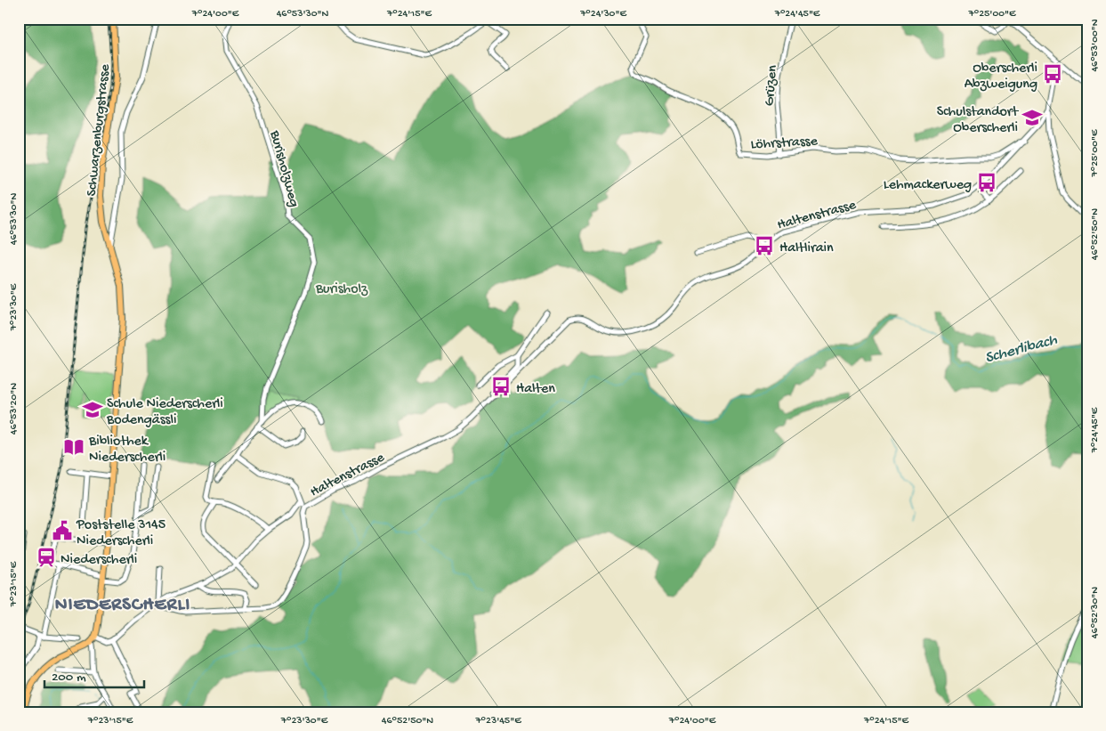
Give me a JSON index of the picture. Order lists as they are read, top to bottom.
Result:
{
  "streets": {
    "main road": ["Schwarzenburgstrasse"],
    "street": [
      "Grüzen",
      "Löhrstrasse",
      "Burisholzweg",
      "Haltenstrasse"
    ]
  },
  "crossings": [
    ["Grüzen", "Löhrstrasse"],
    ["Löhrstrasse", "Haltenstrasse"]
  ],
  "districts": ["NIEDERSCHERLI"],
  "water": ["Scherlibach"],
  "parks": ["Burisholz"],
  "places": {
    "bus stop": [
      "Oberscherli Abzweigung",
      "Lehmackerweg",
      "Haltlirain",
      "Halten"
    ],
    "school or university": ["Schulstandort Oberscherli", "Schule Niederscherli Bodengässli"],
    "library": ["Bibliothek Niederscherli"],
    "public building": ["Poststelle 3145 Niederscherli"],
    "station": ["Niederscherli"]
  },
  "scale_bar": "200 m",
  "coordinates": [
    "7°24'00\"E",
    "46°53'30\"N",
    "7°24'15\"E",
    "7°24'30\"E",
    "7°24'45\"E",
    "7°25'00\"E",
    "46°53'00\"N",
    "46°52'50\"N",
    "7°23'30\"E",
    "46°53'20\"N",
    "7°23'15\"E",
    "46°52'30\"N",
    "7°23'45\"E"
  ]
}
